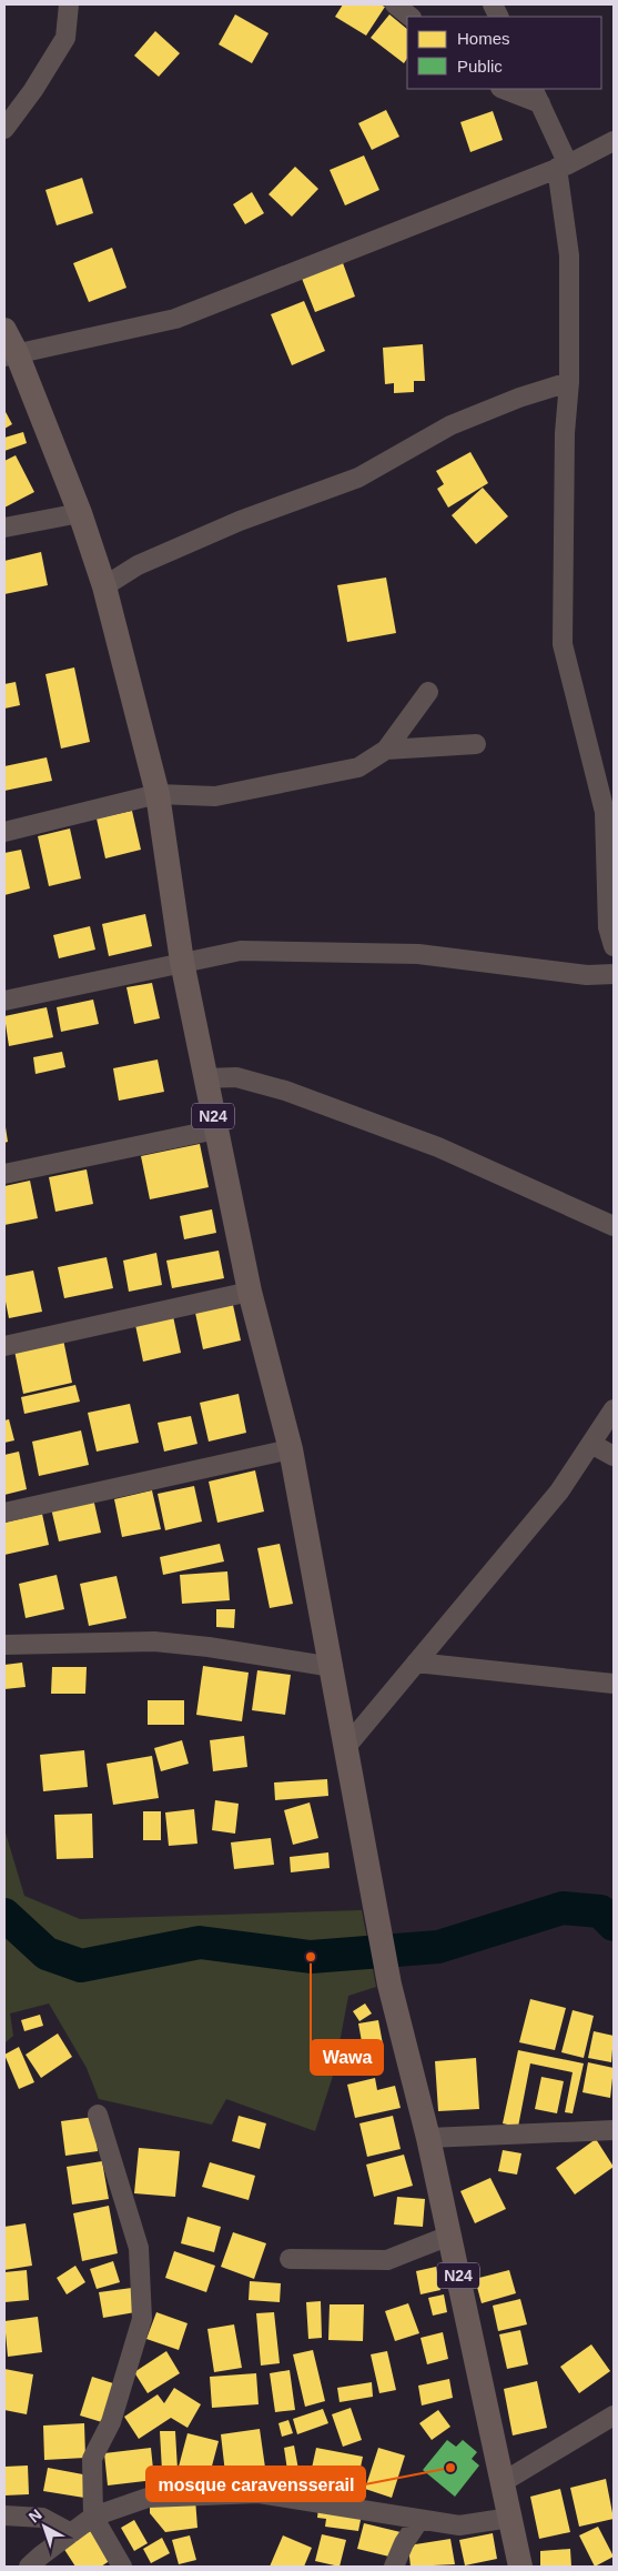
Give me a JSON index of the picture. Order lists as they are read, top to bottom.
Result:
{
  "streets": {
    "main road": ["N24"]
  },
  "places": ["Wawa", "mosque caravensserail"],
  "legend": ["Homes", "Public"],
  "north": "top left"
}
